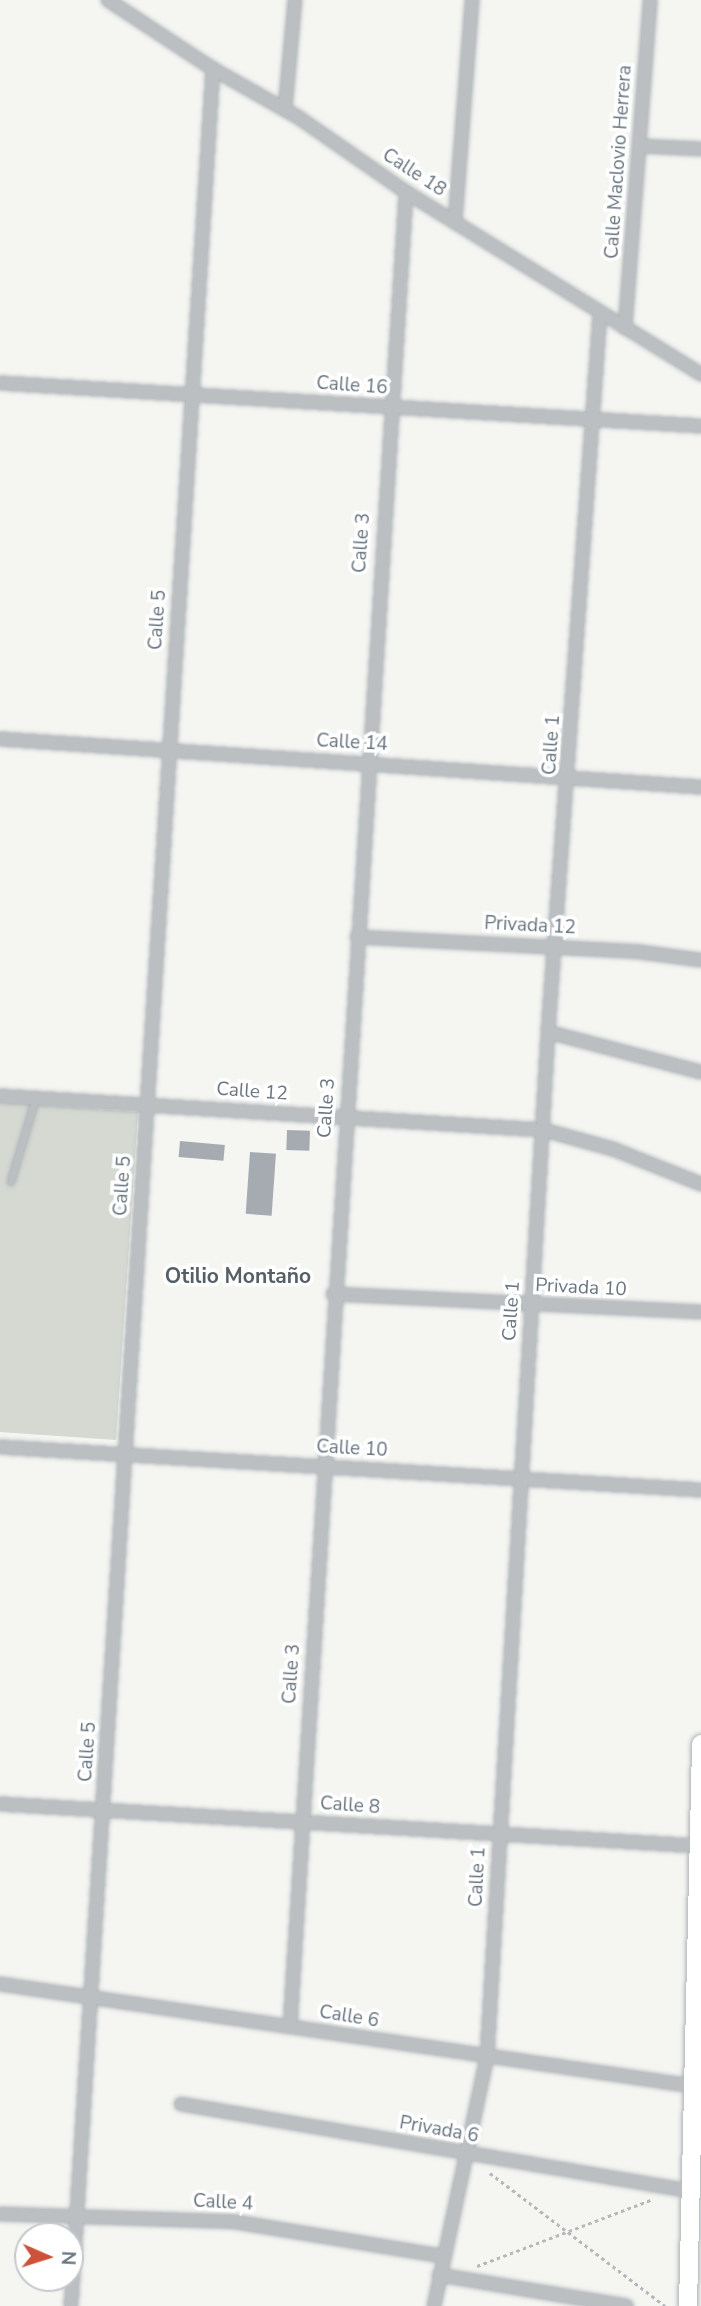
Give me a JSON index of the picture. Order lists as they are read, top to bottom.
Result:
{
  "streets": {
    "street": [
      "Calle Maclovio Herrera",
      "Calle 18",
      "Calle 16",
      "Calle 3",
      "Calle 5",
      "Calle 14",
      "Calle 1",
      "Privada 12",
      "Calle 12",
      "Privada 10",
      "Calle 10",
      "Calle 8",
      "Calle 6",
      "Privada 6",
      "Calle 4"
    ]
  },
  "crossings": [
    ["Calle Maclovio Herrera", "Calle 18"],
    ["Calle 18", "Calle 3"],
    ["Calle 18", "Calle 5"],
    ["Calle 18", "Calle 1"],
    ["Calle 16", "Calle 3"],
    ["Calle 16", "Calle 5"],
    ["Calle 16", "Calle 1"],
    ["Calle 3", "Calle 14"],
    ["Calle 3", "Privada 12"],
    ["Calle 3", "Calle 12"],
    ["Calle 3", "Privada 10"],
    ["Calle 3", "Calle 10"],
    ["Calle 3", "Calle 8"],
    ["Calle 3", "Calle 6"],
    ["Calle 5", "Calle 14"],
    ["Calle 5", "Calle 12"],
    ["Calle 5", "Calle 10"],
    ["Calle 5", "Calle 8"],
    ["Calle 5", "Calle 6"],
    ["Calle 5", "Calle 4"],
    ["Calle 14", "Calle 1"],
    ["Calle 1", "Privada 12"],
    ["Calle 1", "Calle 12"],
    ["Calle 1", "Privada 10"],
    ["Calle 1", "Calle 10"],
    ["Calle 1", "Calle 8"],
    ["Calle 1", "Calle 6"],
    ["Calle 1", "Privada 6"],
    ["Calle 1", "Calle 4"]
  ],
  "districts": ["Otilio Montaño"],
  "north": "right"
}
